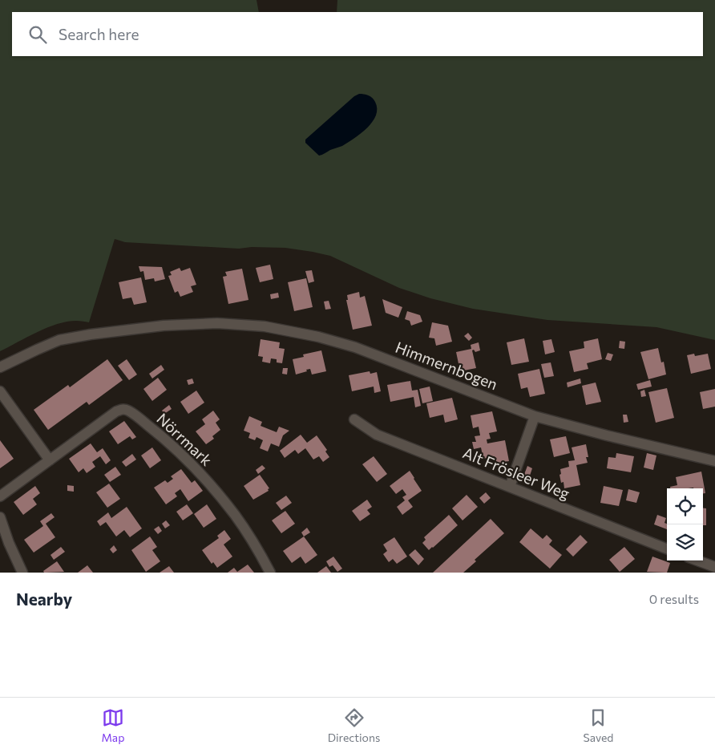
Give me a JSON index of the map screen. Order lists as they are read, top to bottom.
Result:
{
  "streets": {
    "street": ["Himmernbogen", "Nörrmark", "Alt Frösleer Weg"]
  },
  "page": {
    "search": "Search here",
    "heading": ["Nearby", "0 results"],
    "nav": ["Map", "Directions", "Saved"]
  }
}
